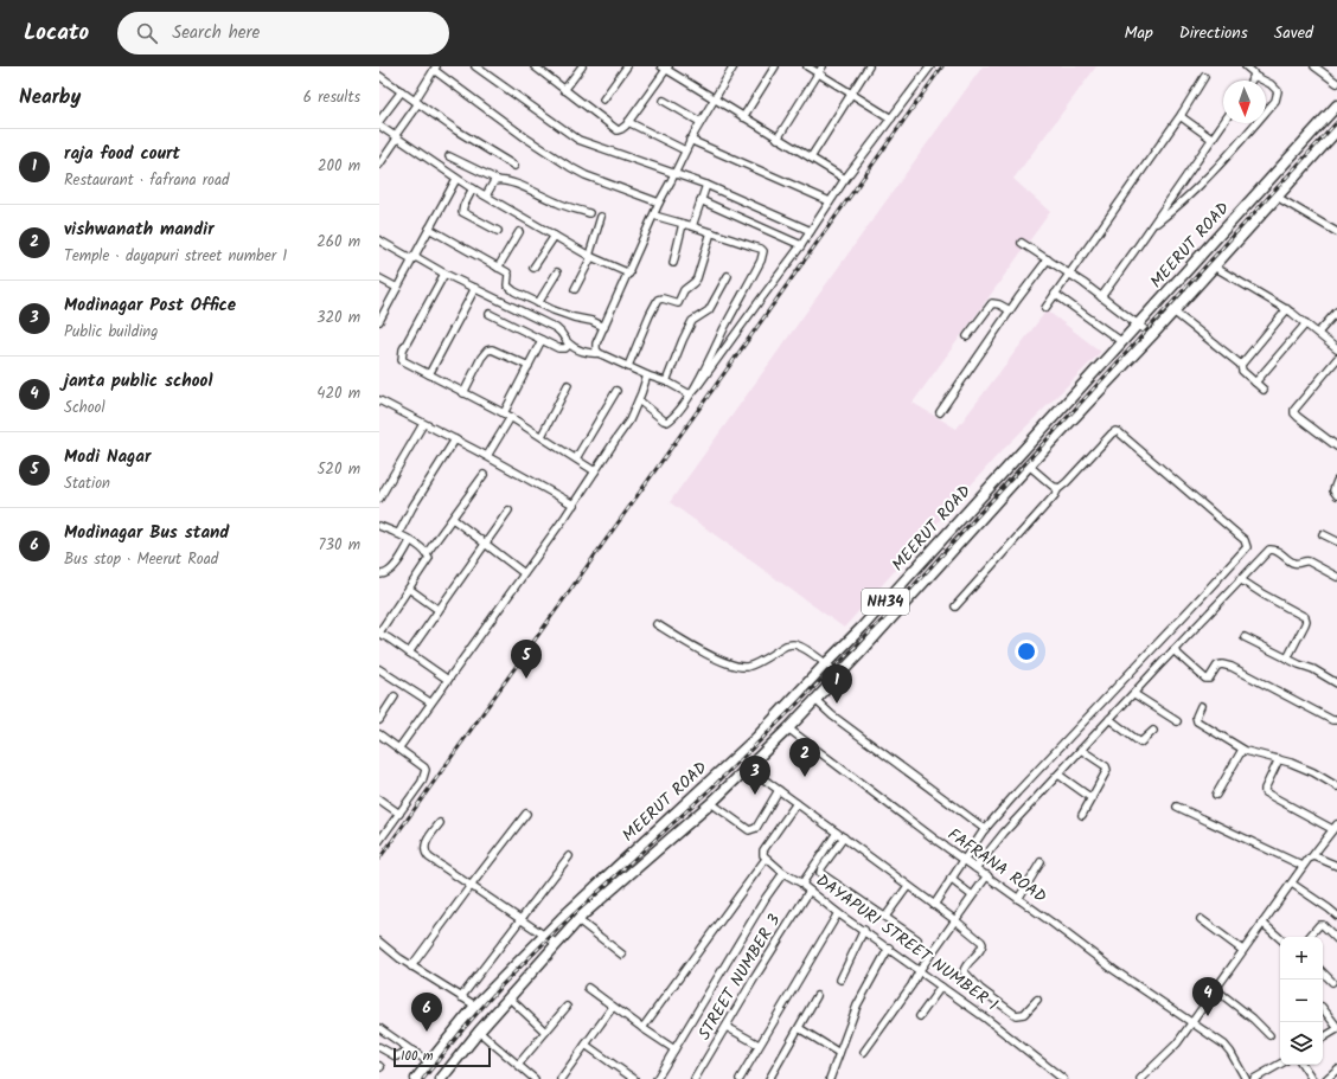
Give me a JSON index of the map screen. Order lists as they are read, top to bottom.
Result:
{
  "streets": {
    "highway": ["MEERUT ROAD", "NH34"],
    "street": ["FAFRANA ROAD", "DAYAPURI STREET NUMBER 1", "STREET NUMBER 3"]
  },
  "crossings": [
    ["MEERUT ROAD", "FAFRANA ROAD"],
    ["DAYAPURI STREET NUMBER 1", "STREET NUMBER 3"]
  ],
  "scale_bar": "100 m",
  "north": "bottom",
  "page": {
    "header": "Locato",
    "search": "Search here",
    "nav": ["Map", "Directions", "Saved"],
    "heading": ["Nearby", "6 results"],
    "list": [
      {
        "mark": "1",
        "name": "raja food court",
        "note": "Restaurant · fafrana road",
        "value": "200 m"
      },
      {
        "mark": "2",
        "name": "vishwanath mandir",
        "note": "Temple · dayapuri street number 1",
        "value": "260 m"
      },
      {
        "mark": "3",
        "name": "Modinagar Post Office",
        "note": "Public building",
        "value": "320 m"
      },
      {
        "mark": "4",
        "name": "janta public school",
        "note": "School",
        "value": "420 m"
      },
      {
        "mark": "5",
        "name": "Modi Nagar",
        "note": "Station",
        "value": "520 m"
      },
      {
        "mark": "6",
        "name": "Modinagar Bus stand",
        "note": "Bus stop · Meerut Road",
        "value": "730 m"
      }
    ],
    "pins": [
      "5",
      "1",
      "2",
      "3",
      "4",
      "6"
    ],
    "map_buttons": ["+", "−"],
    "scale": "100 m"
  }
}
